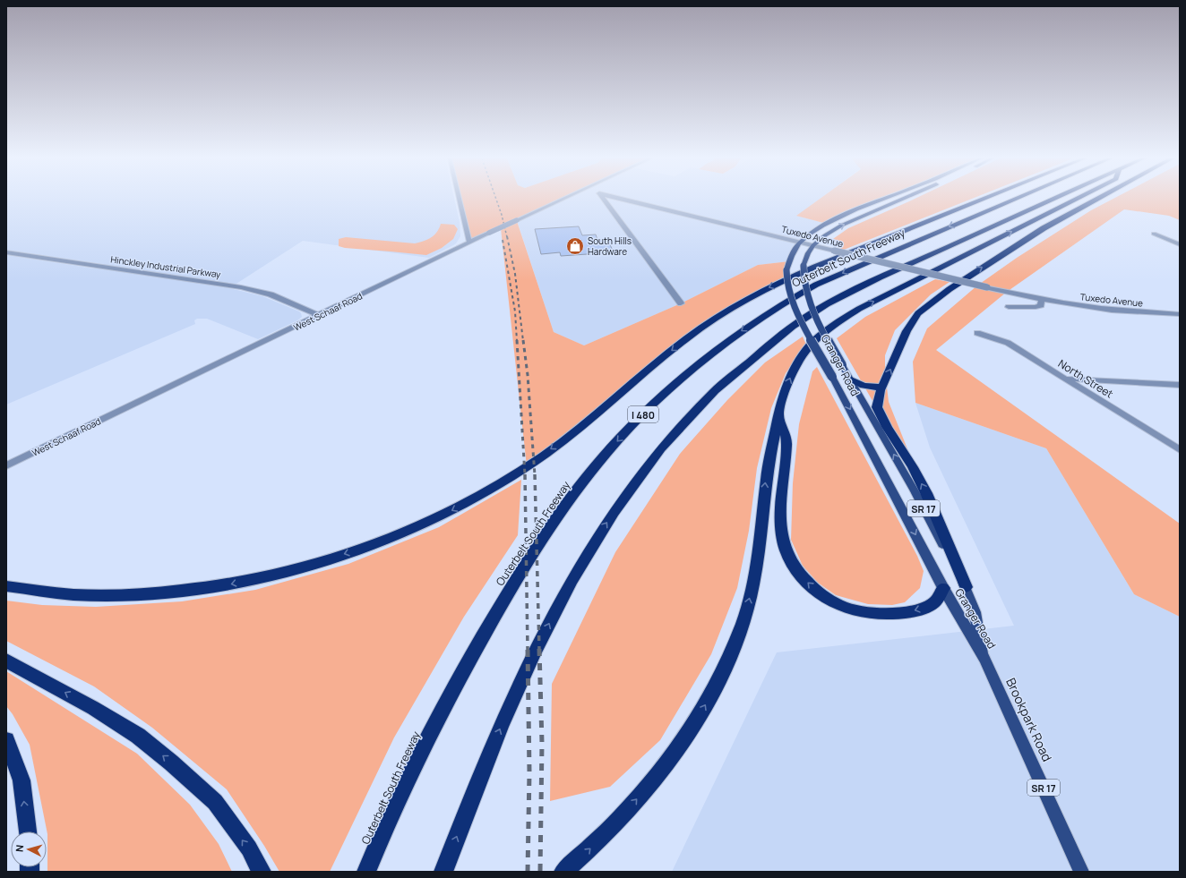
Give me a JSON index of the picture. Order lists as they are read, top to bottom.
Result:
{
  "streets": {
    "highway": ["Outerbelt South Freeway", "I 480"],
    "main road": ["Granger Road", "SR 17", "Brookpark Road"],
    "street": [
      "Tuxedo Avenue",
      "Hinckley Industrial Parkway",
      "West Schaaf Road",
      "North Street"
    ]
  },
  "crossings": [
    ["Tuxedo Avenue", "Granger Road"],
    ["Hinckley Industrial Parkway", "West Schaaf Road"],
    ["Granger Road", "Brookpark Road"]
  ],
  "places": {
    "shop": ["South Hills Hardware"]
  },
  "north": "left"
}
